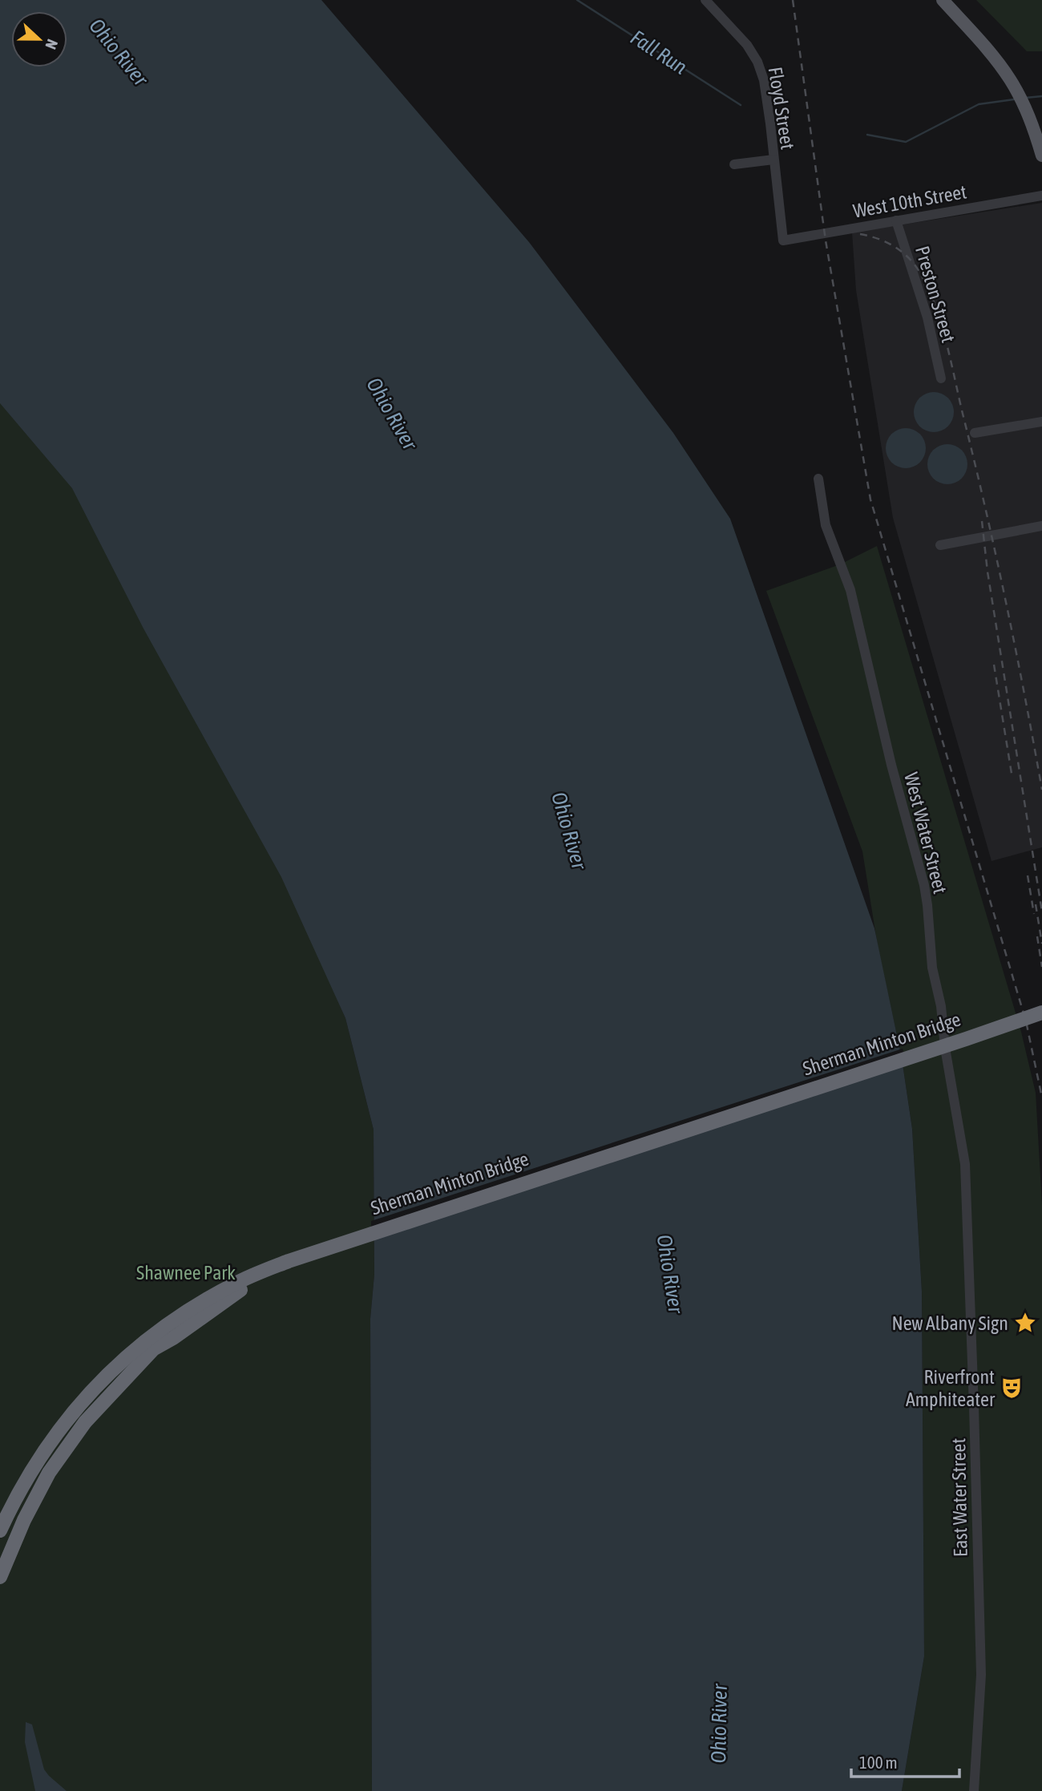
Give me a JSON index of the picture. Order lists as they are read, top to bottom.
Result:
{
  "streets": {
    "highway": ["Sherman Minton Bridge"],
    "street": [
      "Floyd Street",
      "West 10th Street",
      "Preston Street",
      "West Water Street",
      "East Water Street"
    ]
  },
  "crossings": [
    ["Floyd Street", "West 10th Street"],
    ["West 10th Street", "Preston Street"],
    ["West Water Street", "East Water Street"]
  ],
  "water": ["Ohio River", "Fall Run"],
  "parks": ["Shawnee Park"],
  "places": {
    "place": ["New Albany Sign"],
    "theatre": ["Riverfront Amphiteater"]
  },
  "scale_bar": "100 m",
  "north": "right"
}
